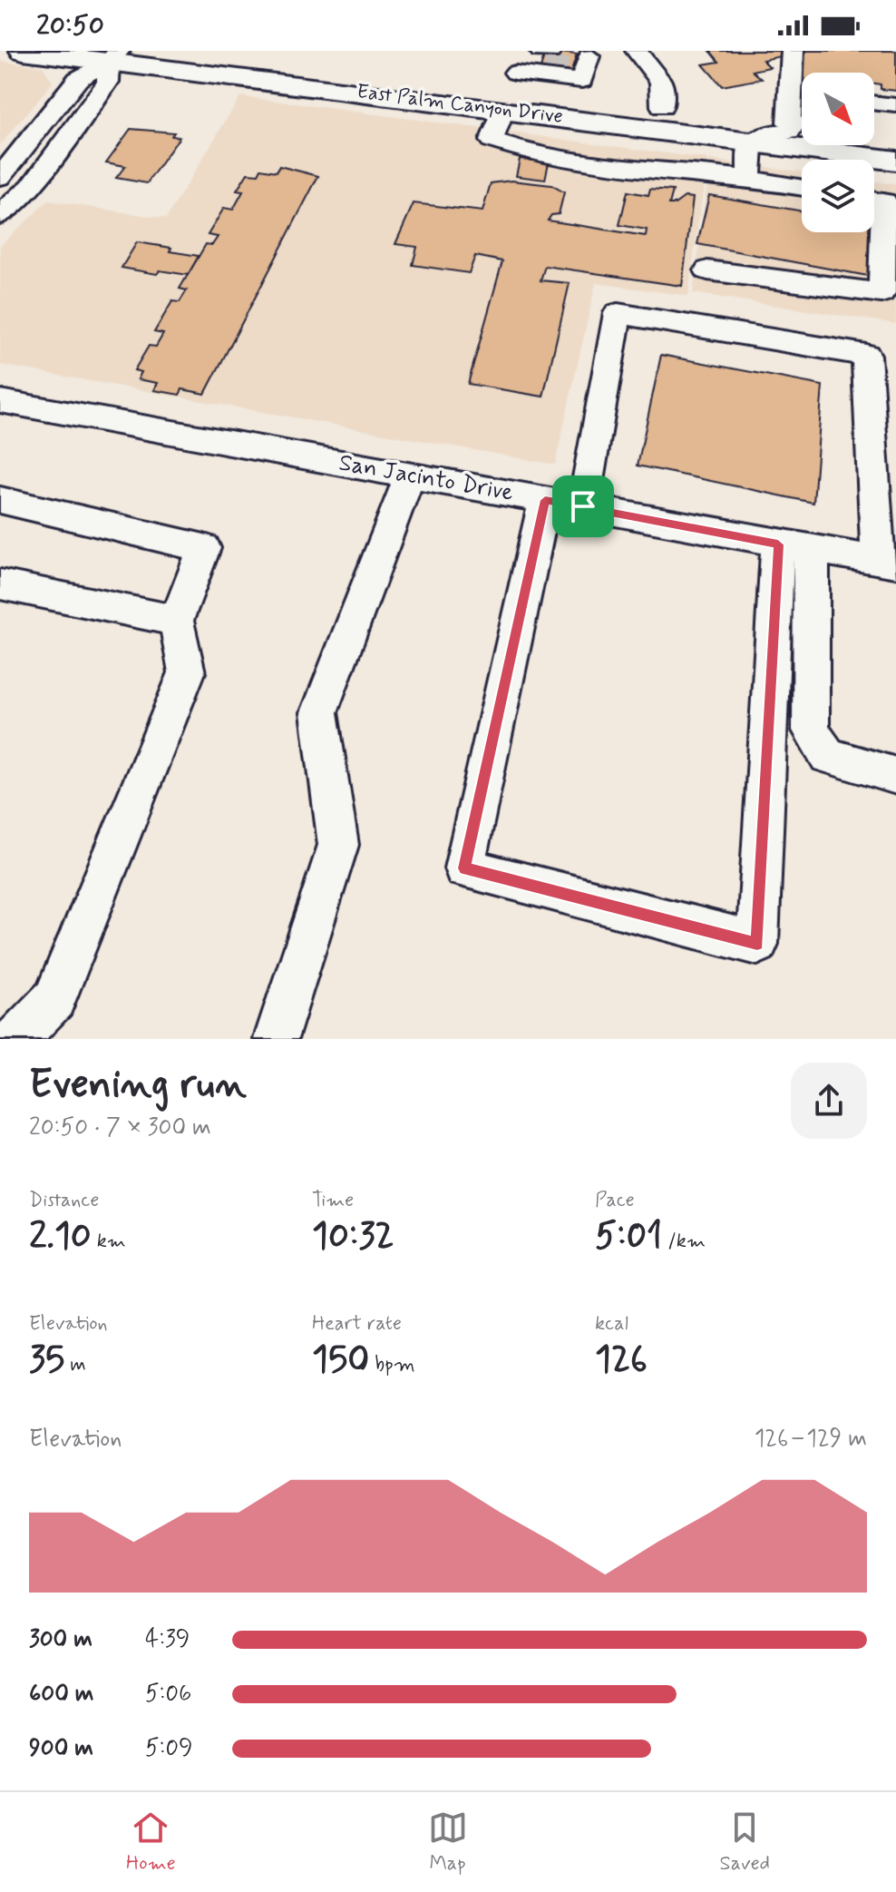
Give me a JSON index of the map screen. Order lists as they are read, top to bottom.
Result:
{
  "streets": {
    "main road": ["East Palm Canyon Drive"],
    "street": ["San Jacinto Drive"]
  },
  "north": "bottom right",
  "page": {
    "status": "20:50",
    "heading": ["Evening run", "20:50 · 7 × 300 m"],
    "stats": [
      ["Distance", "2.10 km"],
      ["Time", "10:32"],
      ["Pace", "5:01 /km"],
      ["Elevation", "35 m"],
      ["Heart rate", "150 bpm"],
      ["kcal", "126"]
    ],
    "chart": ["Elevation", "126–129 m"],
    "list": [
      {
        "name": "300 m",
        "note": "4:39"
      },
      {
        "name": "600 m",
        "note": "5:06"
      },
      {
        "name": "900 m",
        "note": "5:09"
      }
    ],
    "tabs": ["Home", "Map", "Saved"]
  }
}
